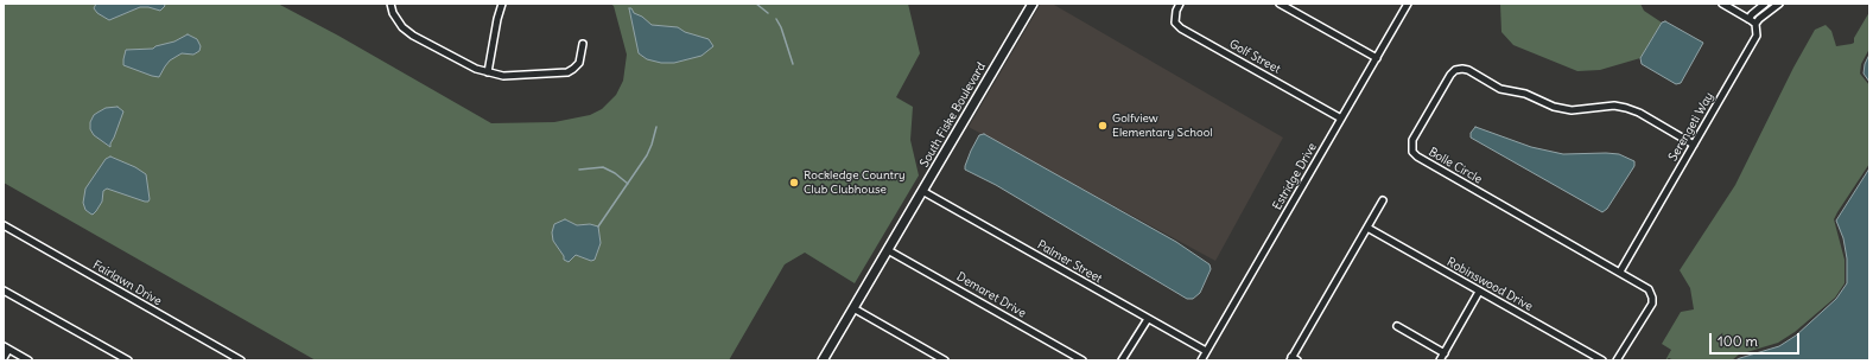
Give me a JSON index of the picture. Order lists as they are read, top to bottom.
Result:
{
  "streets": {
    "main road": ["South Fiske Boulevard"],
    "street": [
      "Golf Street",
      "Serengeti Way",
      "Bolle Circle",
      "Estridge Drive",
      "Palmer Street",
      "Fairlawn Drive",
      "Robinswood Drive",
      "Demaret Drive"
    ]
  },
  "crossings": [
    ["Golf Street", "Estridge Drive"],
    ["South Fiske Boulevard", "Palmer Street"],
    ["South Fiske Boulevard", "Demaret Drive"],
    ["Serengeti Way", "Bolle Circle"],
    ["Estridge Drive", "Palmer Street"]
  ],
  "places": ["Golfview Elementary School", "Rockledge Country Club Clubhouse"],
  "scale_bar": "100 m"
}
